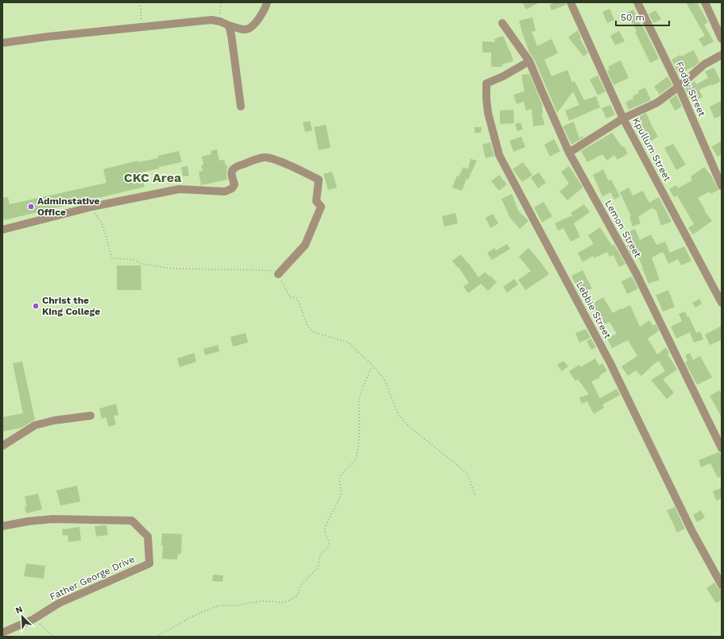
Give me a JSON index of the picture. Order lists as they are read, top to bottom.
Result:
{
  "streets": {
    "street": [
      "Foday Street",
      "Kpullum Street",
      "Lemon Street",
      "Lebbie Street",
      "Father George Drive"
    ]
  },
  "crossings": [
    ["Lemon Street", "Lebbie Street"]
  ],
  "districts": ["CKC Area"],
  "places": ["Adminstative Office", "Christ the King College"],
  "scale_bar": "50 m",
  "north": "top left"
}
